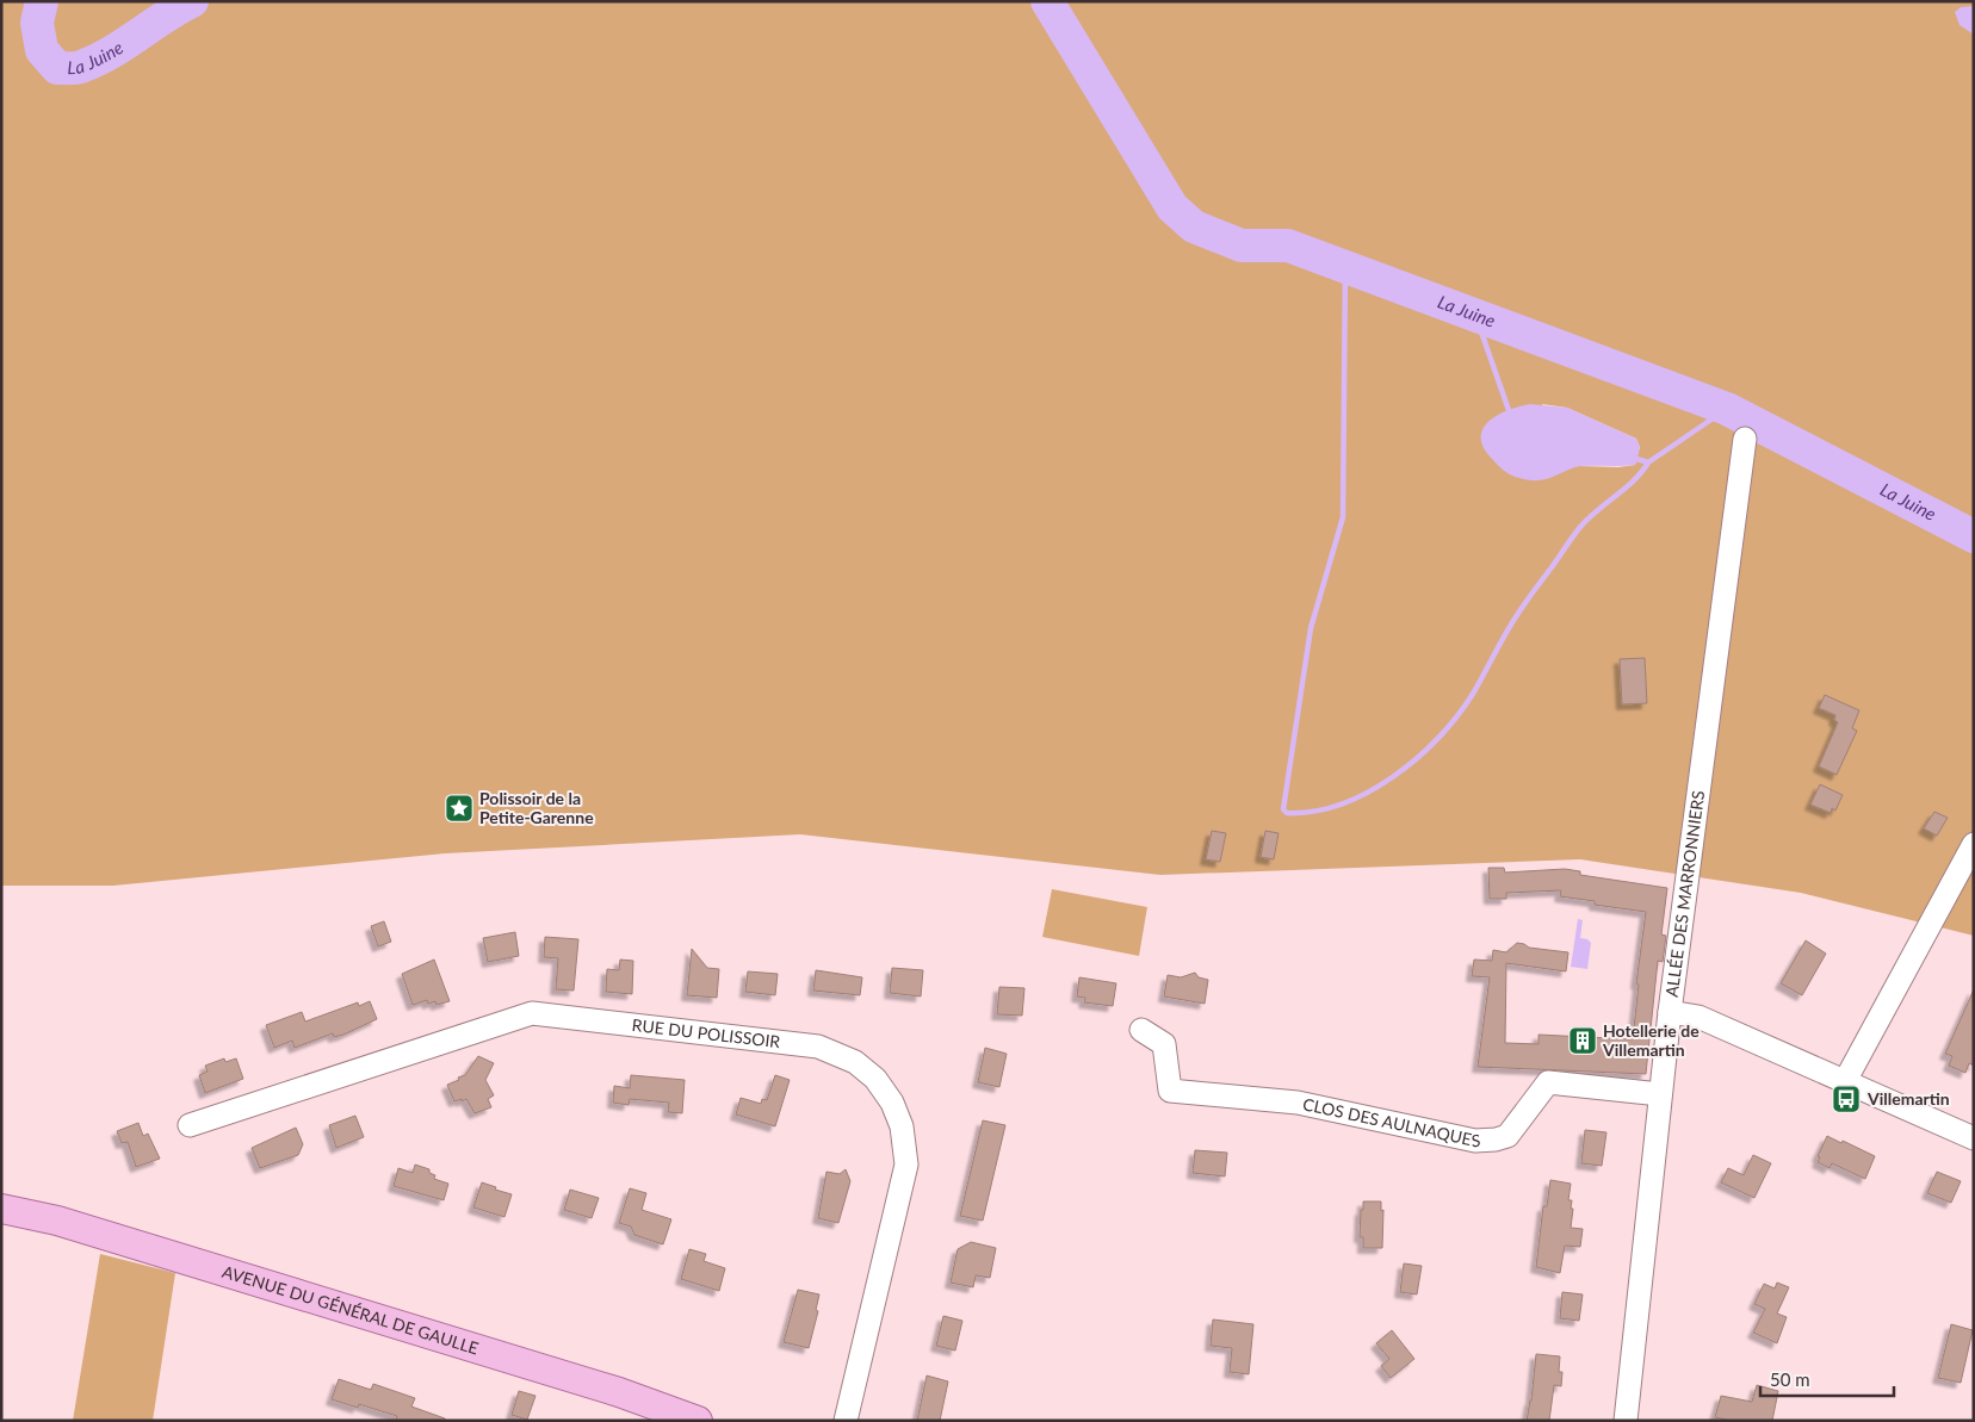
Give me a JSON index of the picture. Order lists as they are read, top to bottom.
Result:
{
  "streets": {
    "main road": ["AVENUE DU GÉNÉRAL DE GAULLE"],
    "street": ["ALLÉE DES MARRONNIERS", "RUE DU POLISSOIR", "CLOS DES AULNAQUES"]
  },
  "crossings": [
    ["ALLÉE DES MARRONNIERS", "CLOS DES AULNAQUES"]
  ],
  "water": ["La Juine"],
  "places": {
    "place": ["Polissoir de la Petite-Garenne"],
    "building": ["Hotellerie de Villemartin"],
    "bus stop": ["Villemartin"]
  },
  "scale_bar": "50 m"
}
